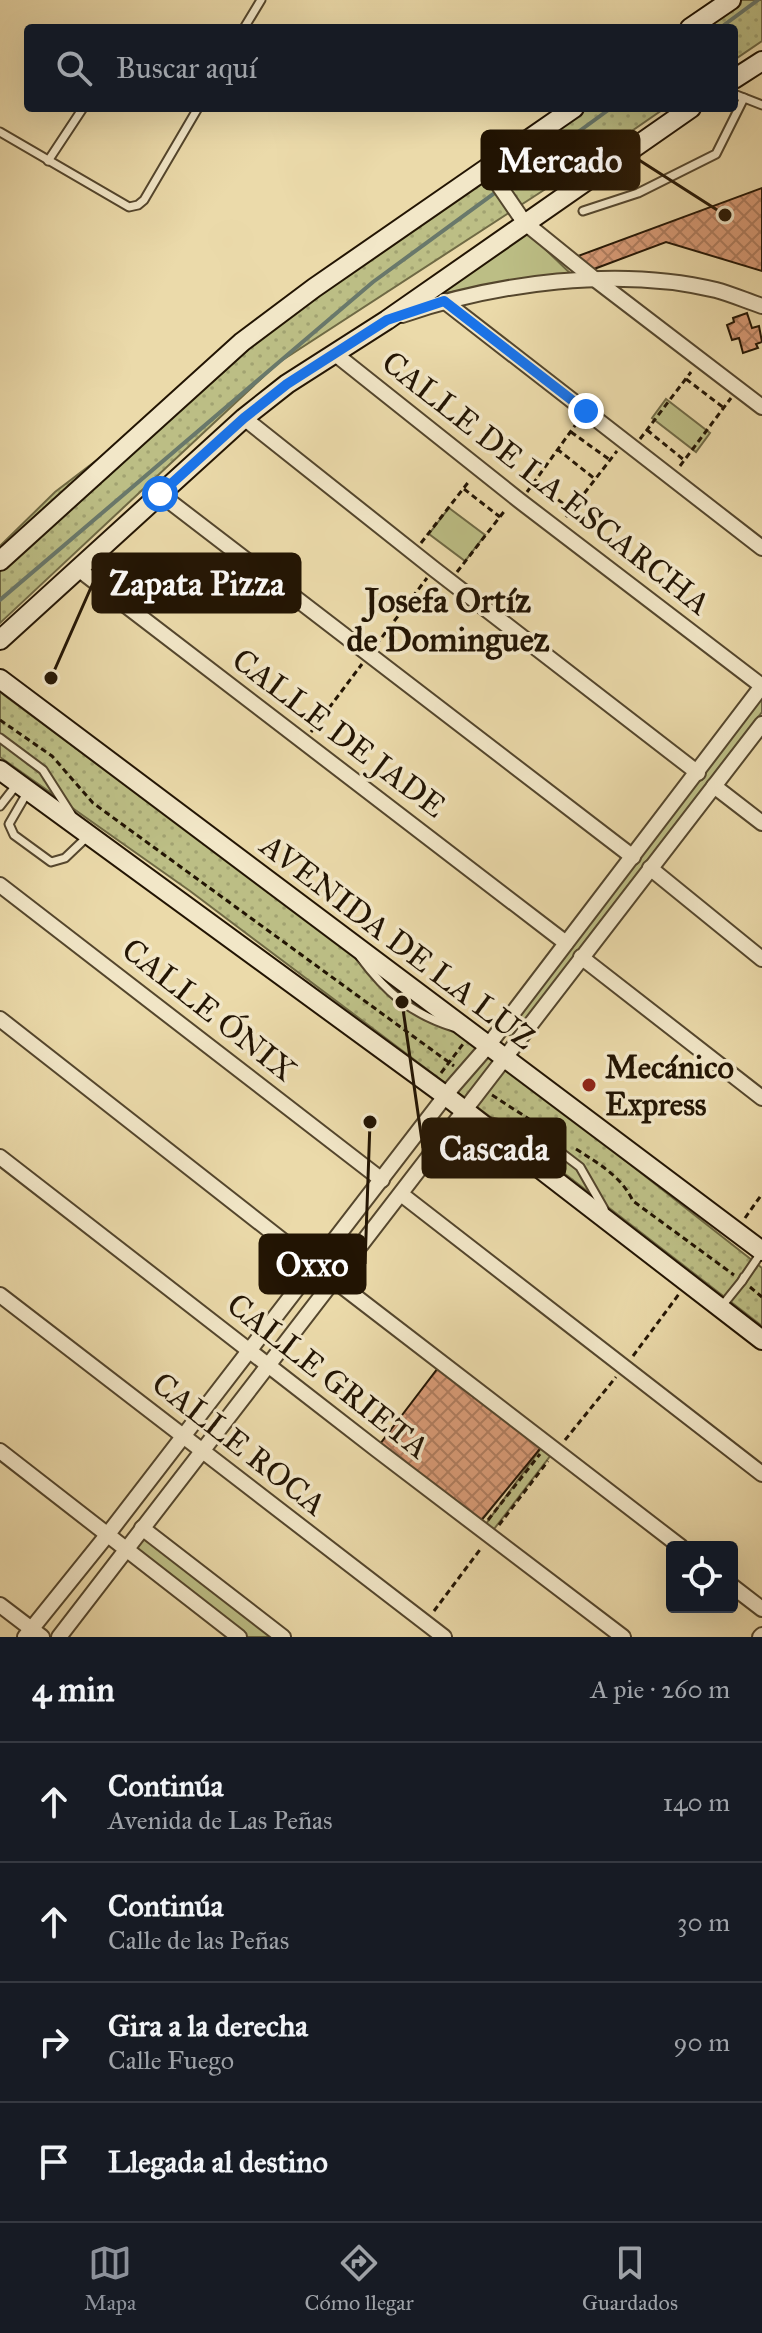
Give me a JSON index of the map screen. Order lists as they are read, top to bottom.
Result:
{
  "streets": {
    "main road": ["AVENIDA DE LA LUZ"],
    "street": [
      "CALLE DE LA ESCARCHA",
      "CALLE DE JADE",
      "CALLE ÓNIX",
      "CALLE GRIETA",
      "CALLE ROCA"
    ]
  },
  "districts": ["Josefa Ortíz de Dominguez"],
  "places": [
    "Mercado",
    "Zapata Pizza",
    "Cascada",
    "Mecánico Express",
    "Oxxo"
  ],
  "page": {
    "search": "Buscar aquí",
    "heading": ["4 min", "A pie · 260 m"],
    "list": [
      ["Continúa", "Avenida de Las Peñas", "140 m"],
      ["Continúa", "Calle de las Peñas", "30 m"],
      ["Gira a la derecha", "Calle Fuego", "90 m"],
      "Llegada al destino"
    ],
    "nav": ["Mapa", "Cómo llegar", "Guardados"]
  }
}
